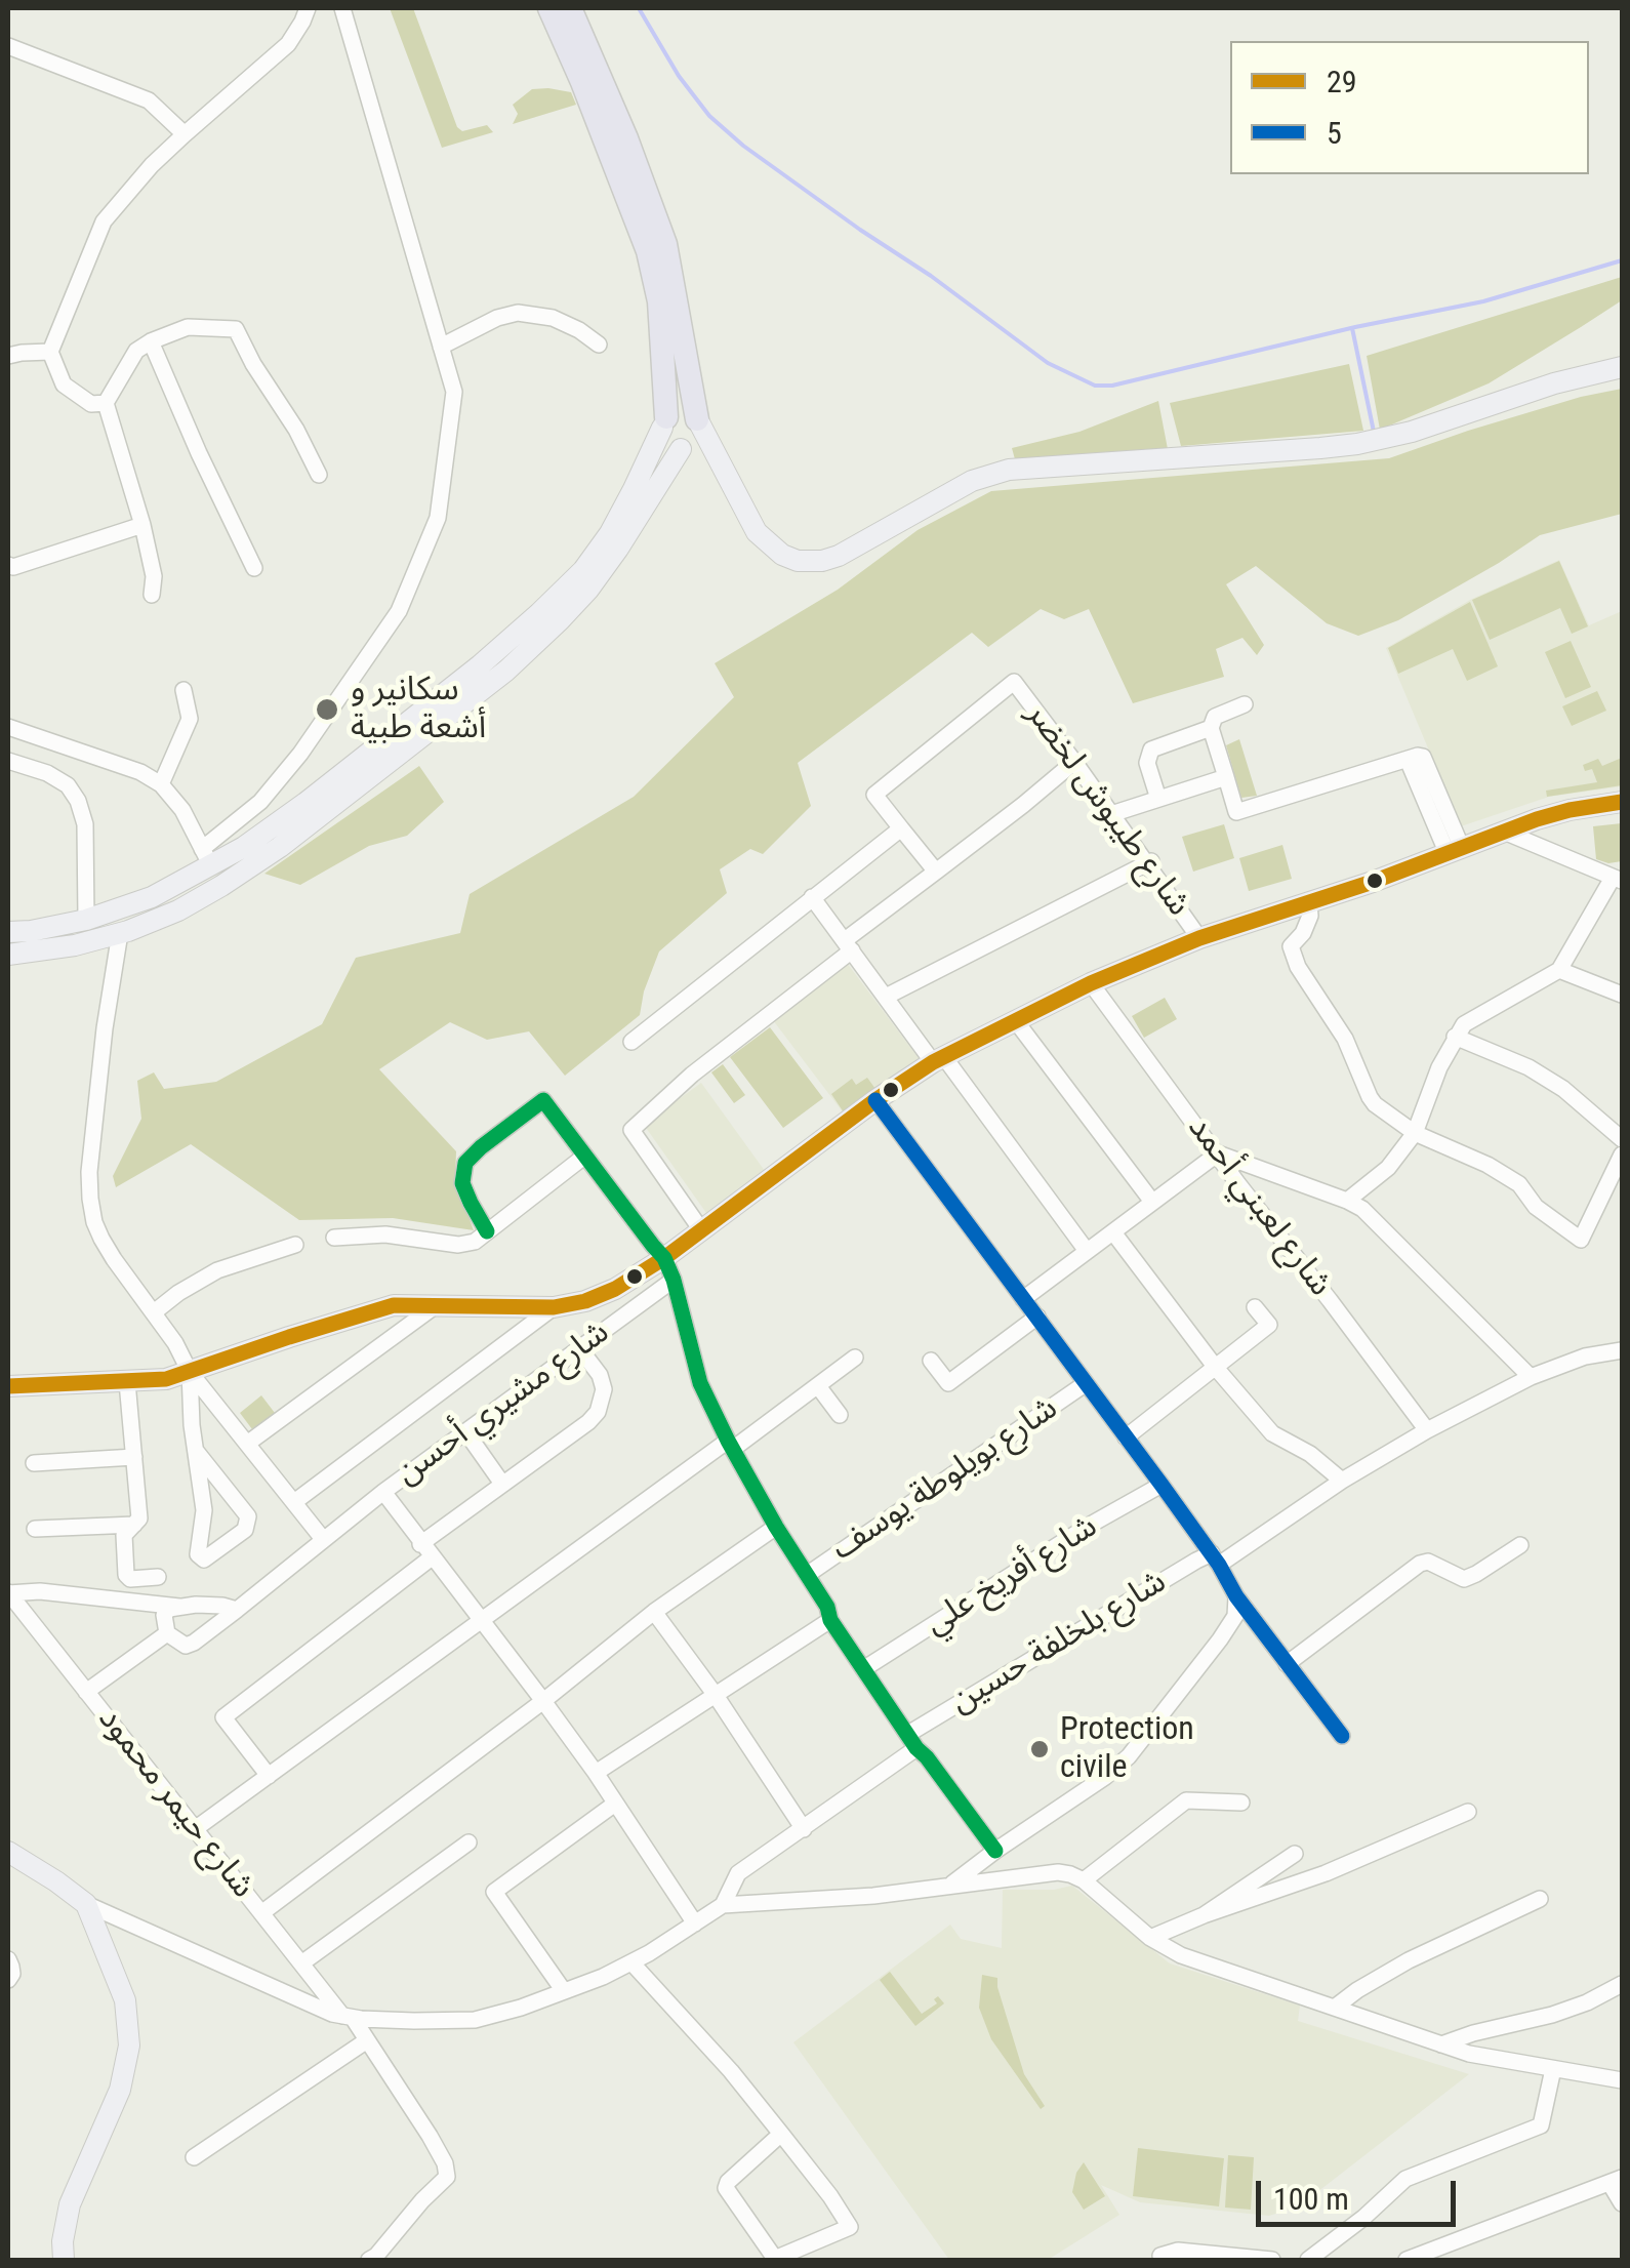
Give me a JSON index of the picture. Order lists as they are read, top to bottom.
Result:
{
  "streets": {
    "street": [
      "شارع طيبوش لخضر",
      "شارع لعبني أحمد",
      "شارع مشيري أحسن",
      "شارع بويلوطة يوسف",
      "شارع أفريخ علي",
      "شارع بلخلفة حسين",
      "شارع حيمر محمود"
    ]
  },
  "crossings": [
    ["شارع لعبني أحمد", "شارع بلخلفة حسين"]
  ],
  "places": ["سكانير و أشعة طبية", "Protection civile"],
  "lines": ["transit line 29", "transit line 5"],
  "legend": ["29", "5"],
  "scale_bar": "100 m"
}
